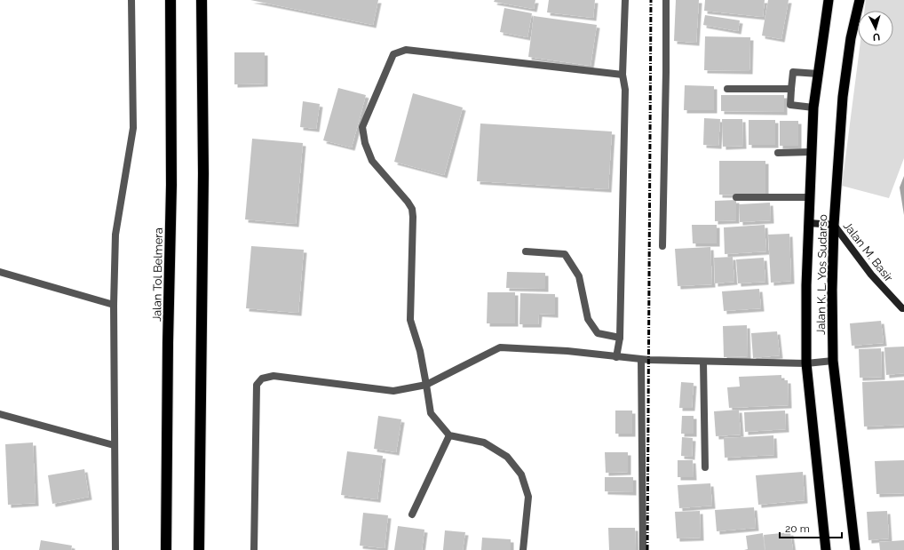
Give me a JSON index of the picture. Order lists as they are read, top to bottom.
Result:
{
  "streets": {
    "highway": ["Jalan Tol Belmera", "Jalan K. L. Yos Sudarso"],
    "main road": ["Jalan M. Basir"]
  },
  "crossings": [
    ["Jalan M. Basir", "Jalan K. L. Yos Sudarso"]
  ],
  "scale_bar": "20 m",
  "north": "bottom"
}
